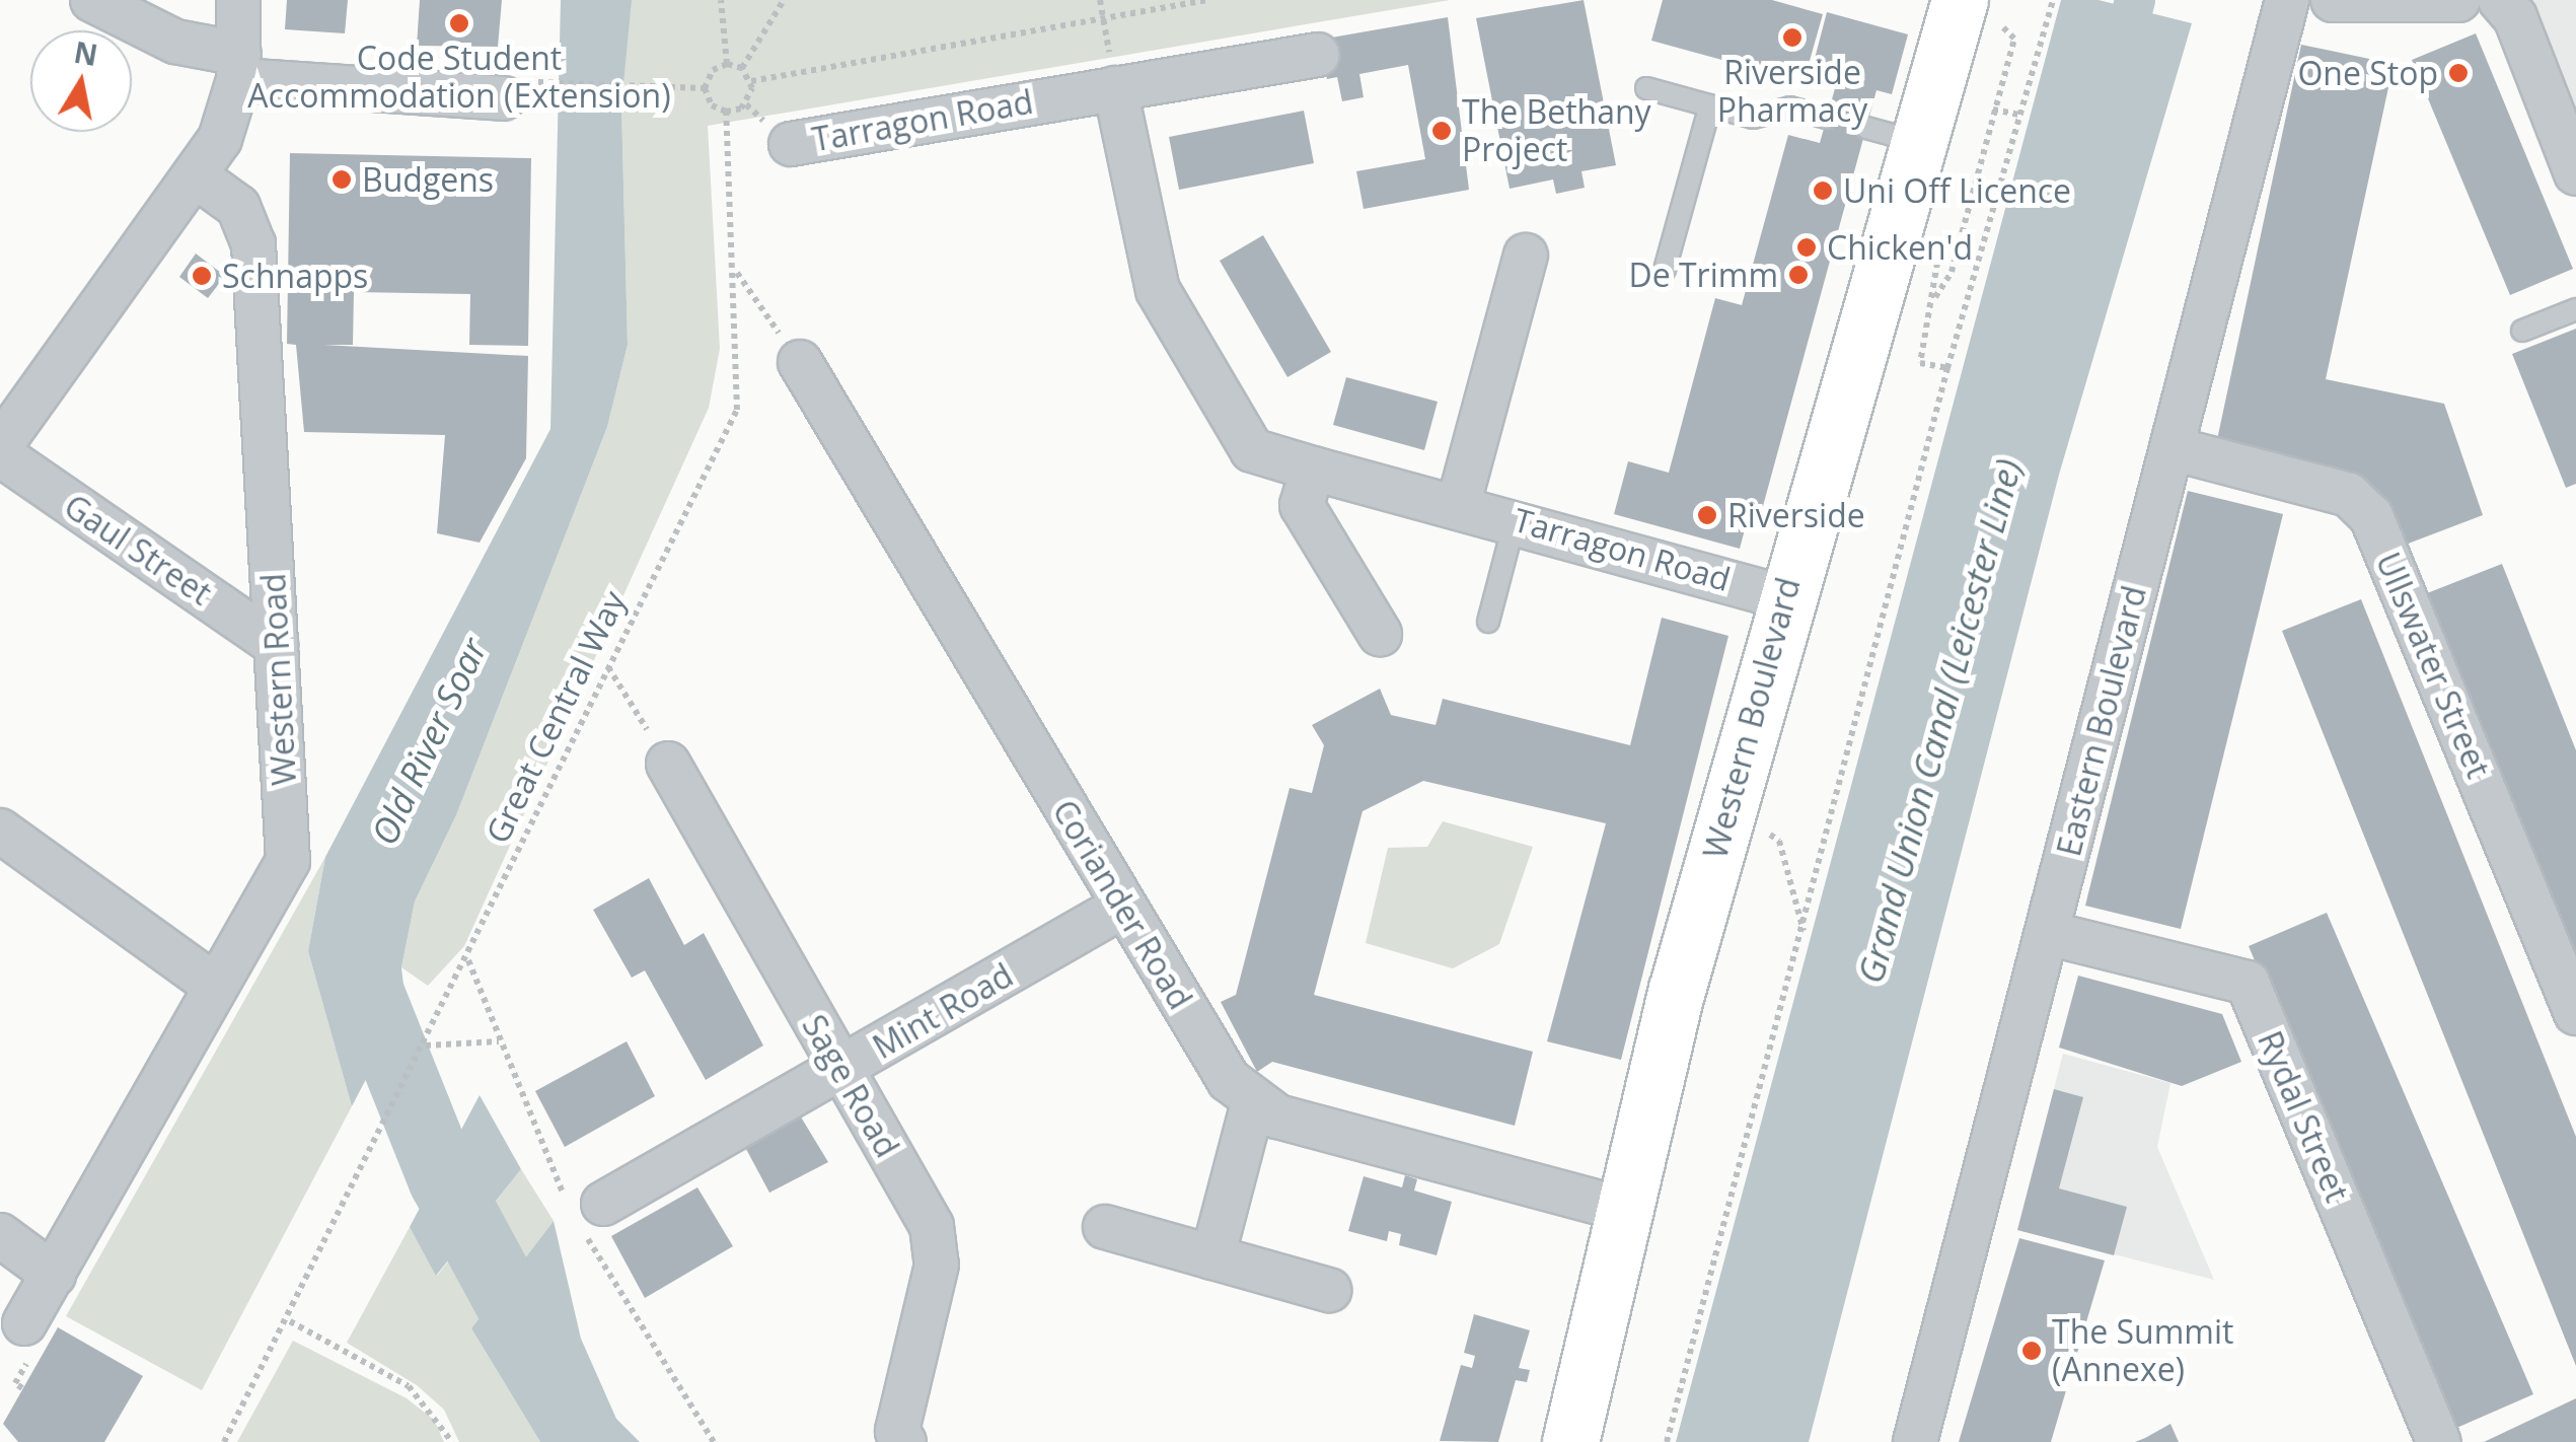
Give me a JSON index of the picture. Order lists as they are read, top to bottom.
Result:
{
  "streets": {
    "street": [
      "Tarragon Road",
      "Gaul Street",
      "Ullswater Street",
      "Western Road",
      "Western Boulevard",
      "Eastern Boulevard",
      "Coriander Road",
      "Mint Road",
      "Sage Road",
      "Rydal Street"
    ],
    "path": ["Great Central Way"]
  },
  "crossings": [
    ["Tarragon Road", "Western Boulevard"],
    ["Gaul Street", "Western Road"],
    ["Ullswater Street", "Eastern Boulevard"],
    ["Eastern Boulevard", "Rydal Street"],
    ["Coriander Road", "Mint Road"],
    ["Mint Road", "Sage Road"]
  ],
  "water": ["Grand Union Canal (Leicester Line)", "Old River Soar"],
  "places": [
    "Code Student Accommodation (Extension)",
    "Riverside Pharmacy",
    "One Stop",
    "The Bethany Project",
    "Budgens",
    "Uni Off Licence",
    "Chicken'd",
    "De Trimm",
    "Schnapps",
    "Riverside",
    "The Summit (Annexe)"
  ],
  "north": "top"
}
